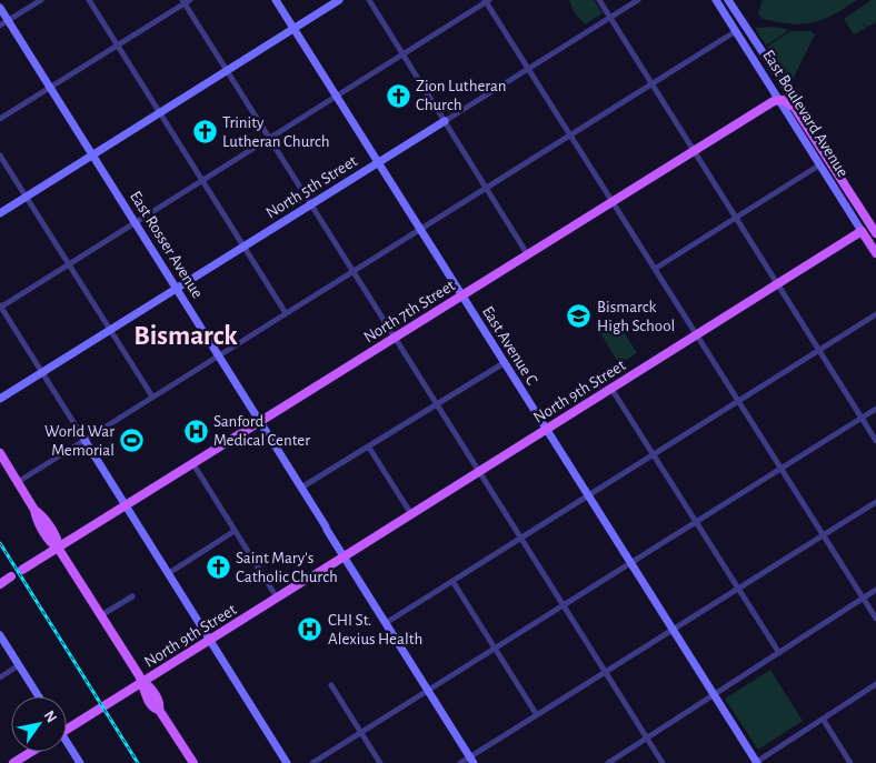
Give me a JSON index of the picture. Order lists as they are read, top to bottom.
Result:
{
  "streets": {
    "main road": ["East Boulevard Avenue", "North 7th Street", "North 9th Street"],
    "street": ["North 5th Street", "East Rosser Avenue", "East Avenue C"]
  },
  "crossings": [
    ["East Boulevard Avenue", "North 7th Street"],
    ["East Boulevard Avenue", "North 9th Street"],
    ["North 5th Street", "East Rosser Avenue"],
    ["North 5th Street", "East Avenue C"],
    ["East Rosser Avenue", "North 7th Street"],
    ["East Rosser Avenue", "North 9th Street"],
    ["North 7th Street", "East Avenue C"],
    ["East Avenue C", "North 9th Street"]
  ],
  "districts": ["Bismarck"],
  "places": {
    "church": ["Zion Lutheran Church", "Trinity Lutheran Church", "Saint Mary's Catholic Church"],
    "school or university": ["Bismarck High School"],
    "hospital": ["Sanford Medical Center", "CHI St. Alexius Health"],
    "sports": ["World War Memorial"]
  },
  "north": "top right"
}
